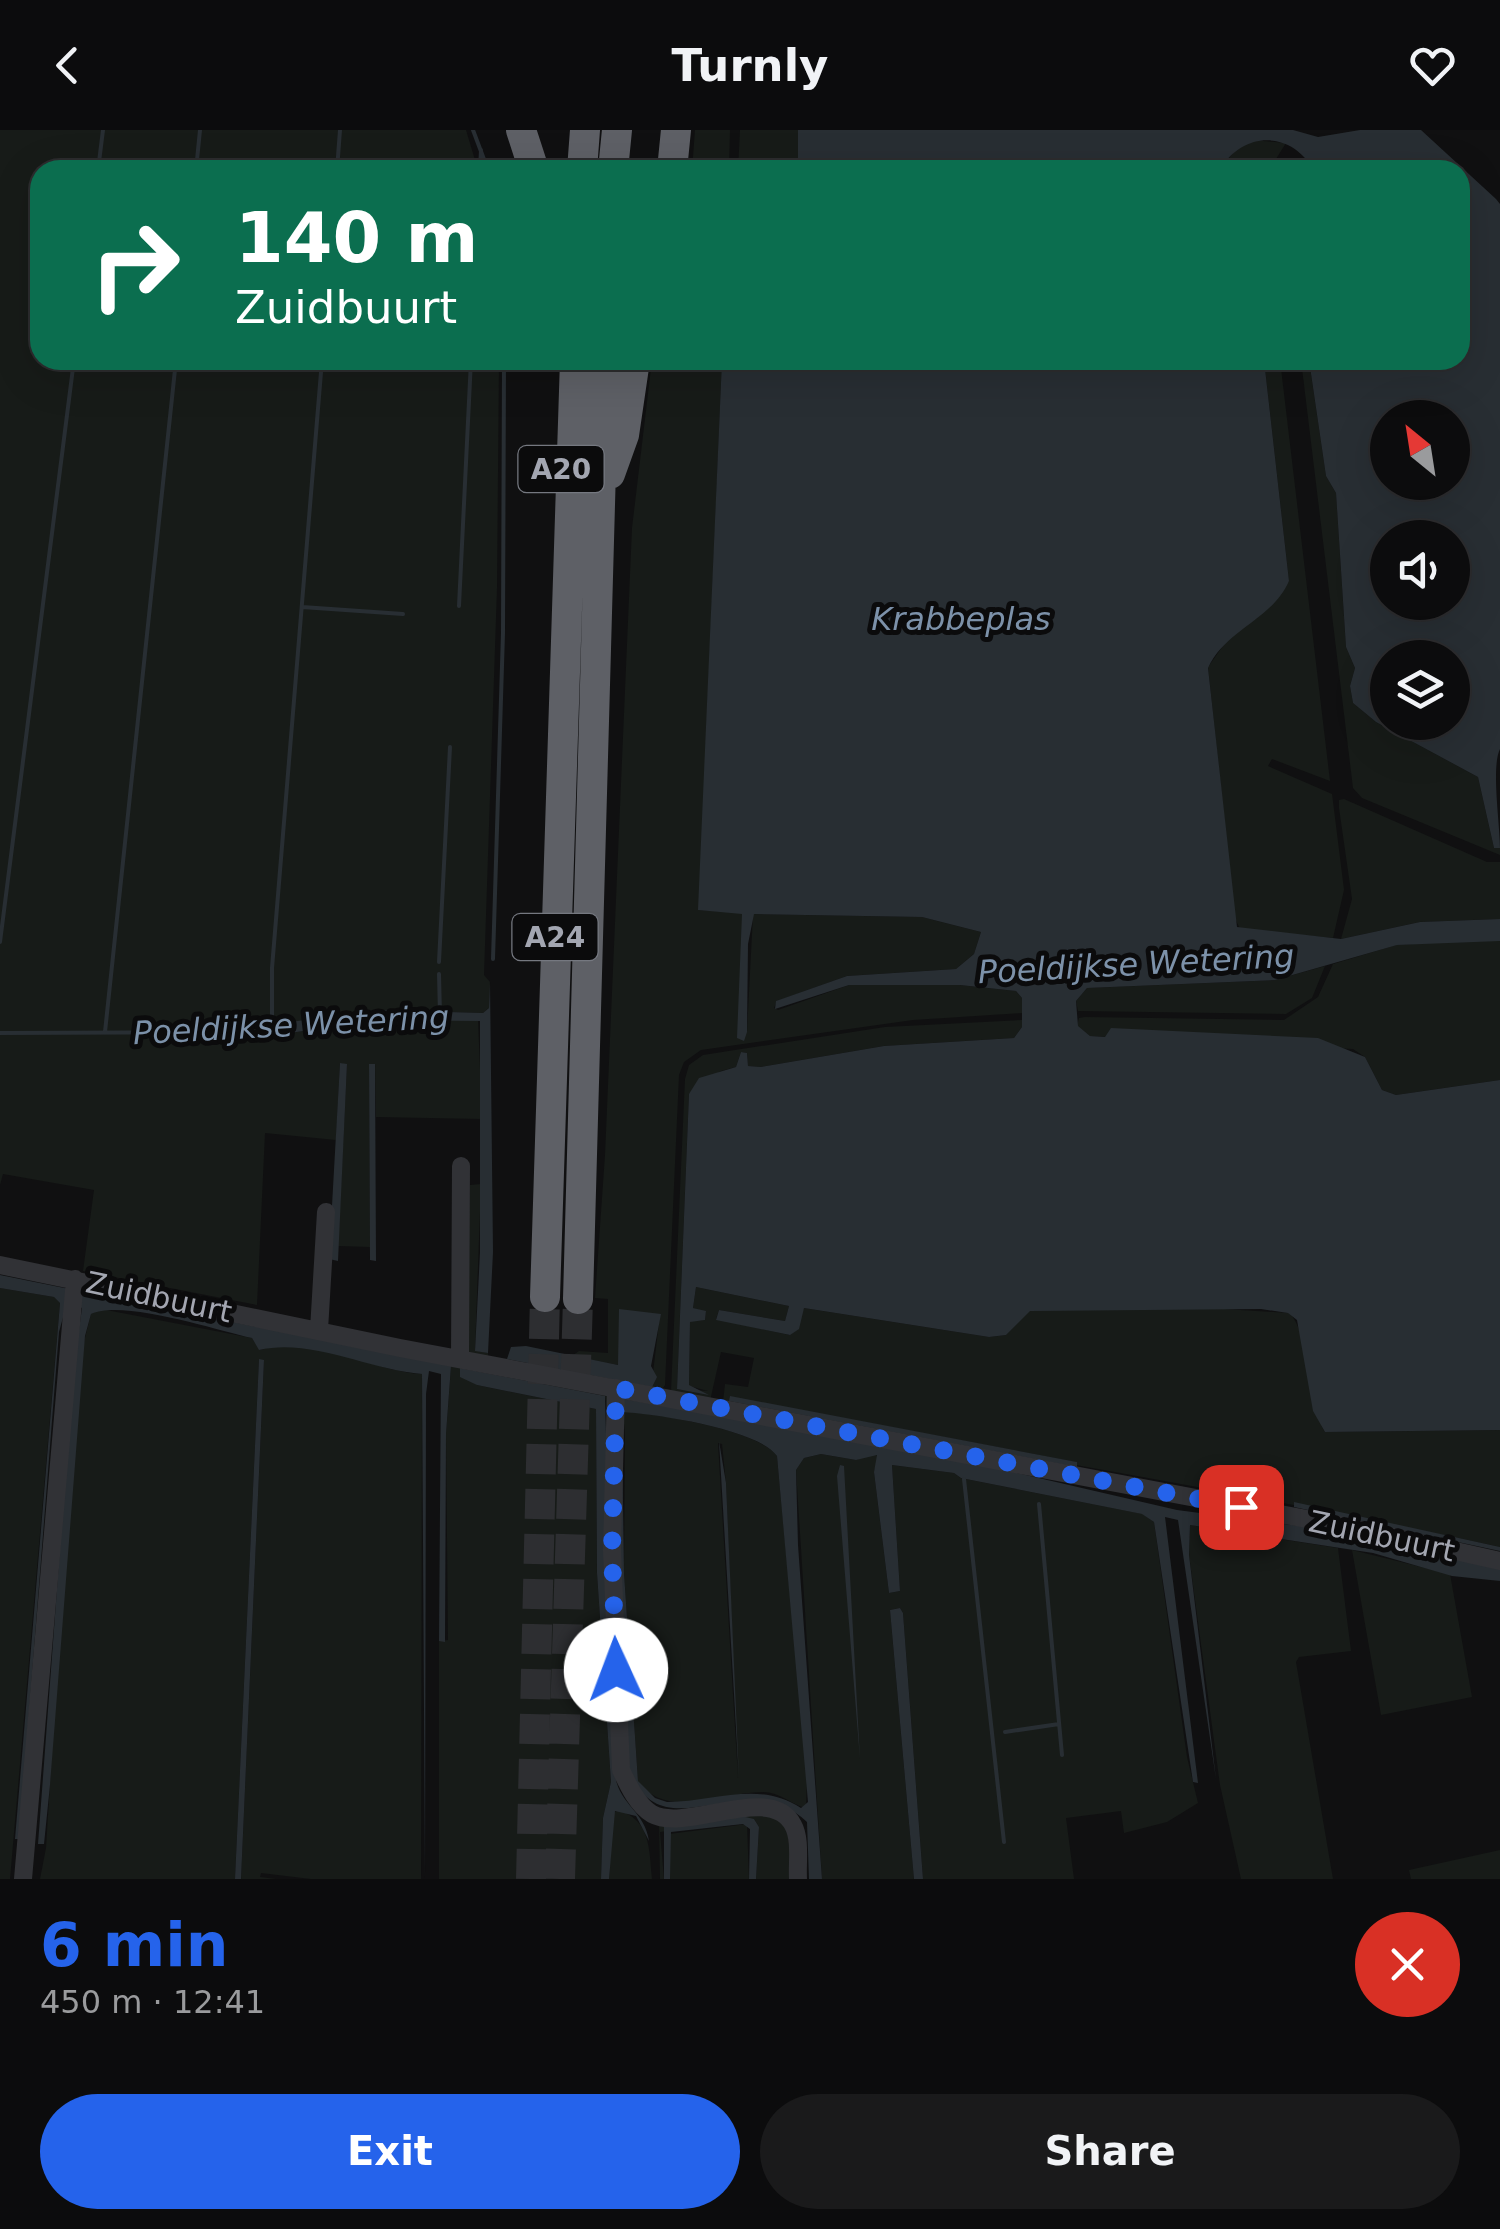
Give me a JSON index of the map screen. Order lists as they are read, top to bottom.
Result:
{
  "streets": {
    "highway": ["A20", "A24"],
    "street": ["Zuidbuurt"]
  },
  "crossings": [
    ["A20", "A24"]
  ],
  "water": ["Krabbeplas", "Poeldijkse Wetering"],
  "north": "top left",
  "page": {
    "header": "Turnly",
    "turn": ["140 m", "Zuidbuurt"],
    "heading": ["6 min", "450 m · 12:41"],
    "buttons": ["Exit", "Share"]
  }
}
